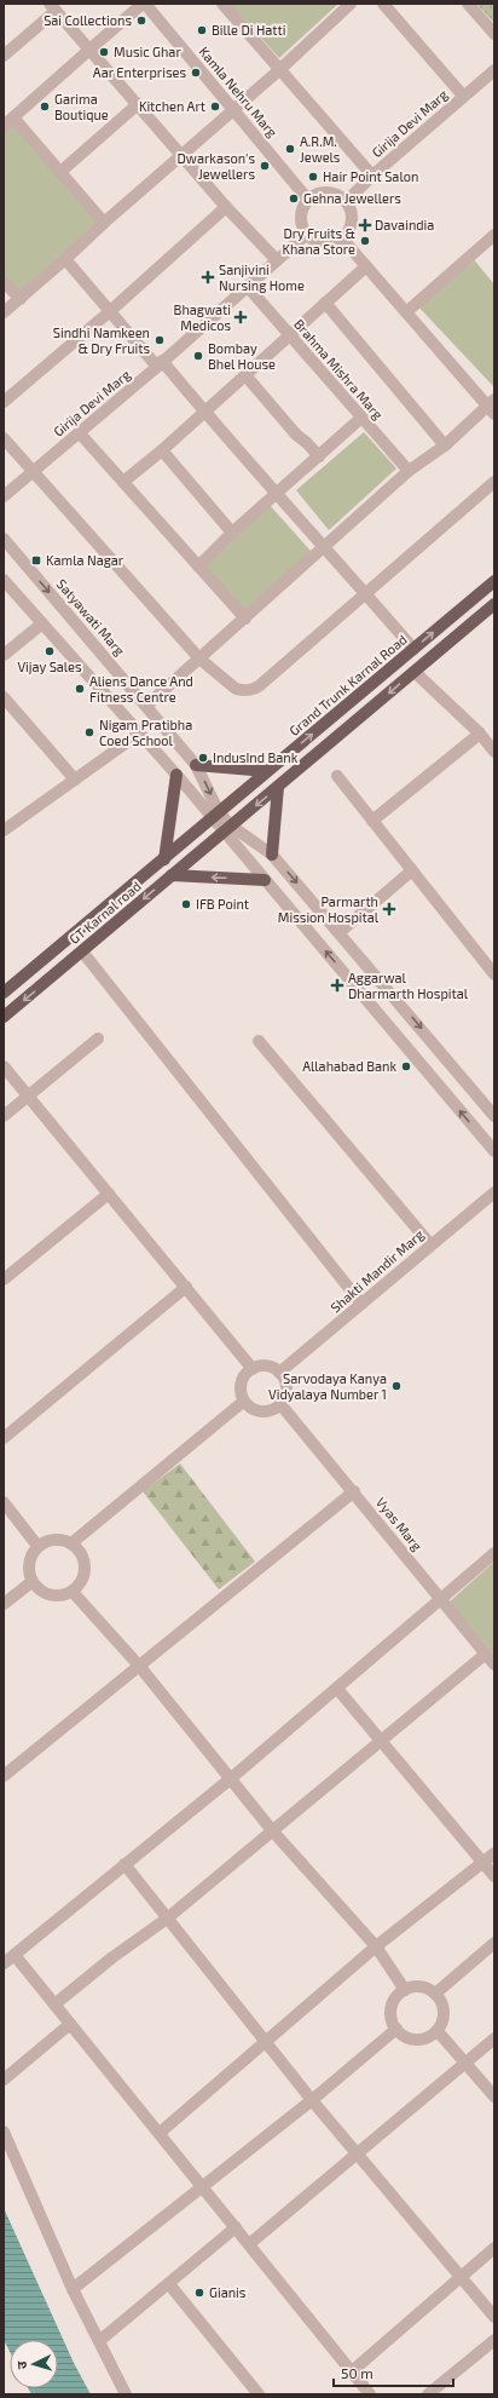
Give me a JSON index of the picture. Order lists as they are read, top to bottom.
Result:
{
  "streets": {
    "main road": ["Grand Trunk Karnal Road", "GT Karnal road"],
    "street": [
      "Kamla Nehru Marg",
      "Girija Devi Marg",
      "Brahma Mishra Marg",
      "Satyawati Marg",
      "Shakti Mandir Marg",
      "Vyas Marg"
    ]
  },
  "crossings": [
    ["Kamla Nehru Marg", "Girija Devi Marg"],
    ["Girija Devi Marg", "Brahma Mishra Marg"],
    ["Satyawati Marg", "Grand Trunk Karnal Road"],
    ["Satyawati Marg", "GT Karnal road"],
    ["Grand Trunk Karnal Road", "GT Karnal road"],
    ["Shakti Mandir Marg", "Vyas Marg"]
  ],
  "places": {
    "other": [
      "Sai Collections",
      "Bille Di Hatti",
      "Music Ghar",
      "Aar Enterprises",
      "Garima Boutique",
      "Kitchen Art",
      "A.R.M. Jewels",
      "Dwarkason's Jewellers",
      "Hair Point Salon",
      "Gehna Jewellers",
      "Dry Fruits & Khana Store",
      "Sindhi Namkeen & Dry Fruits",
      "Bombay Bhel House",
      "Vijay Sales",
      "Aliens Dance And Fitness Centre",
      "Nigam Pratibha Coed School",
      "IndusInd Bank",
      "IFB Point",
      "Allahabad Bank",
      "Sarvodaya Kanya Vidyalaya Number 1",
      "Gianis"
    ],
    "health": [
      "Davaindia",
      "Sanjivini Nursing Home",
      "Bhagwati Medicos",
      "Parmarth Mission Hospital",
      "Aggarwal Dharmarth Hospital"
    ],
    "transit": ["Kamla Nagar"]
  },
  "scale_bar": "50 m",
  "north": "left"
}
